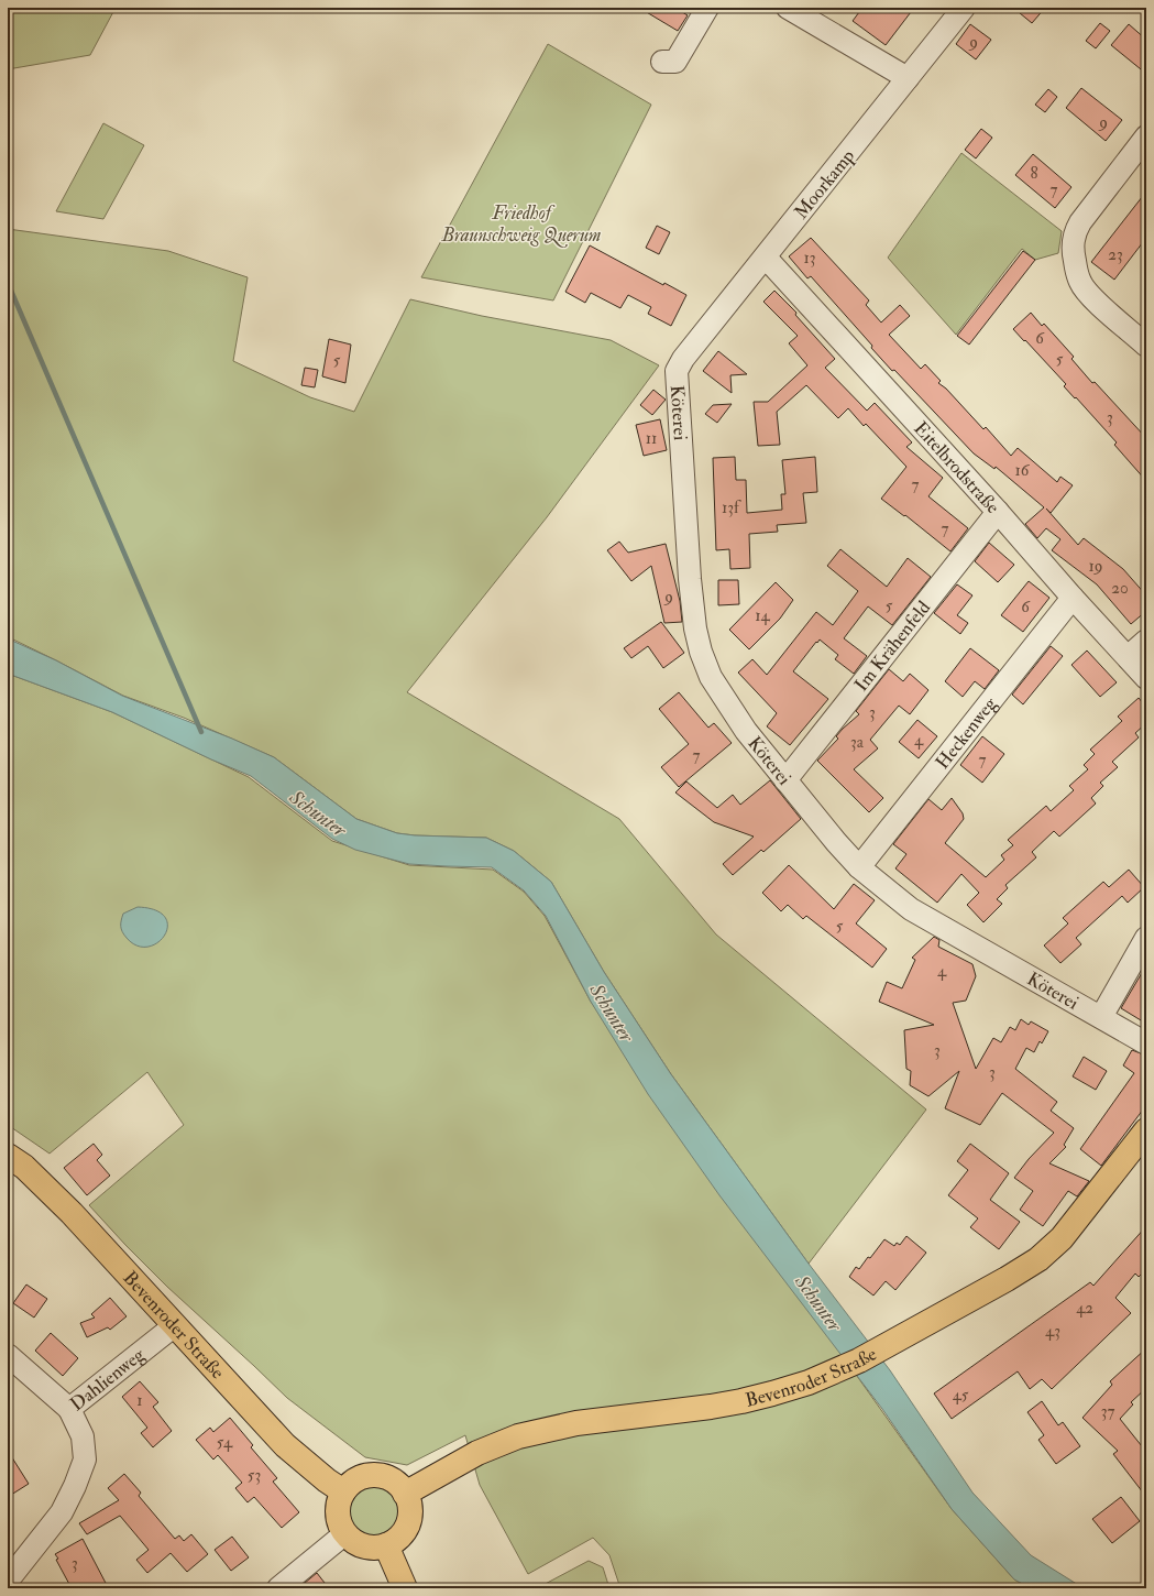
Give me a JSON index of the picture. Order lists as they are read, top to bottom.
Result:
{
  "streets": {
    "main road": ["Bevenroder Straße"],
    "street": [
      "Moorkamp",
      "Köterei",
      "Eitelbrodstraße",
      "Im Krähenfeld",
      "Heckenweg",
      "Dahlienweg"
    ]
  },
  "crossings": [
    ["Moorkamp", "Köterei"],
    ["Moorkamp", "Eitelbrodstraße"],
    ["Köterei", "Im Krähenfeld"],
    ["Köterei", "Heckenweg"],
    ["Eitelbrodstraße", "Im Krähenfeld"],
    ["Eitelbrodstraße", "Heckenweg"],
    ["Bevenroder Straße", "Dahlienweg"]
  ],
  "water": ["Schunter"],
  "parks": ["Friedhof Braunschweig Querum"],
  "house_numbers": [
    "9",
    "9",
    "8",
    "7",
    "23",
    "13",
    "6",
    "5",
    "5",
    "3",
    "11",
    "16",
    "7",
    "13f",
    "7",
    "19",
    "20",
    "9",
    "5",
    "6",
    "14",
    "3",
    "4",
    "3a",
    "7",
    "7",
    "5",
    "4",
    "3",
    "3",
    "42",
    "43",
    "45",
    "1",
    "37",
    "54",
    "53",
    "3"
  ]
}
